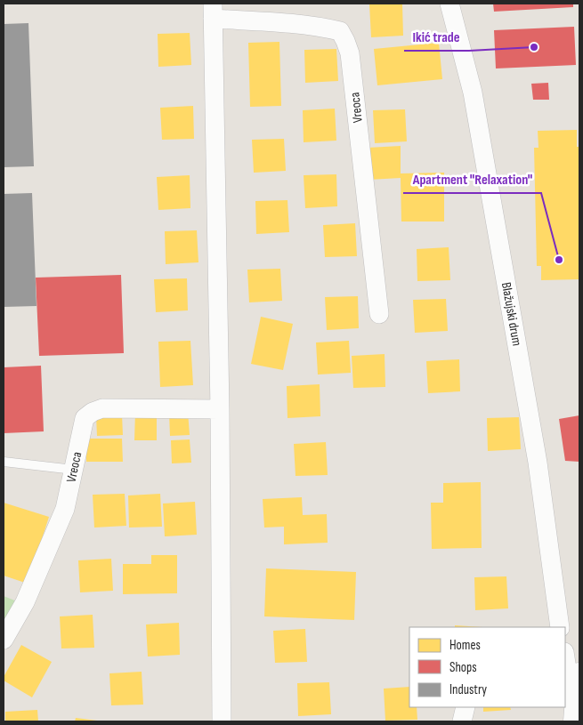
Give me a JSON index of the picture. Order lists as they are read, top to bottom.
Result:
{
  "streets": {
    "street": ["Vreoca", "Blažujski drum"]
  },
  "places": ["Ikić trade", "Apartment \"Relaxation\""],
  "legend": ["Homes", "Shops", "Industry"]
}
